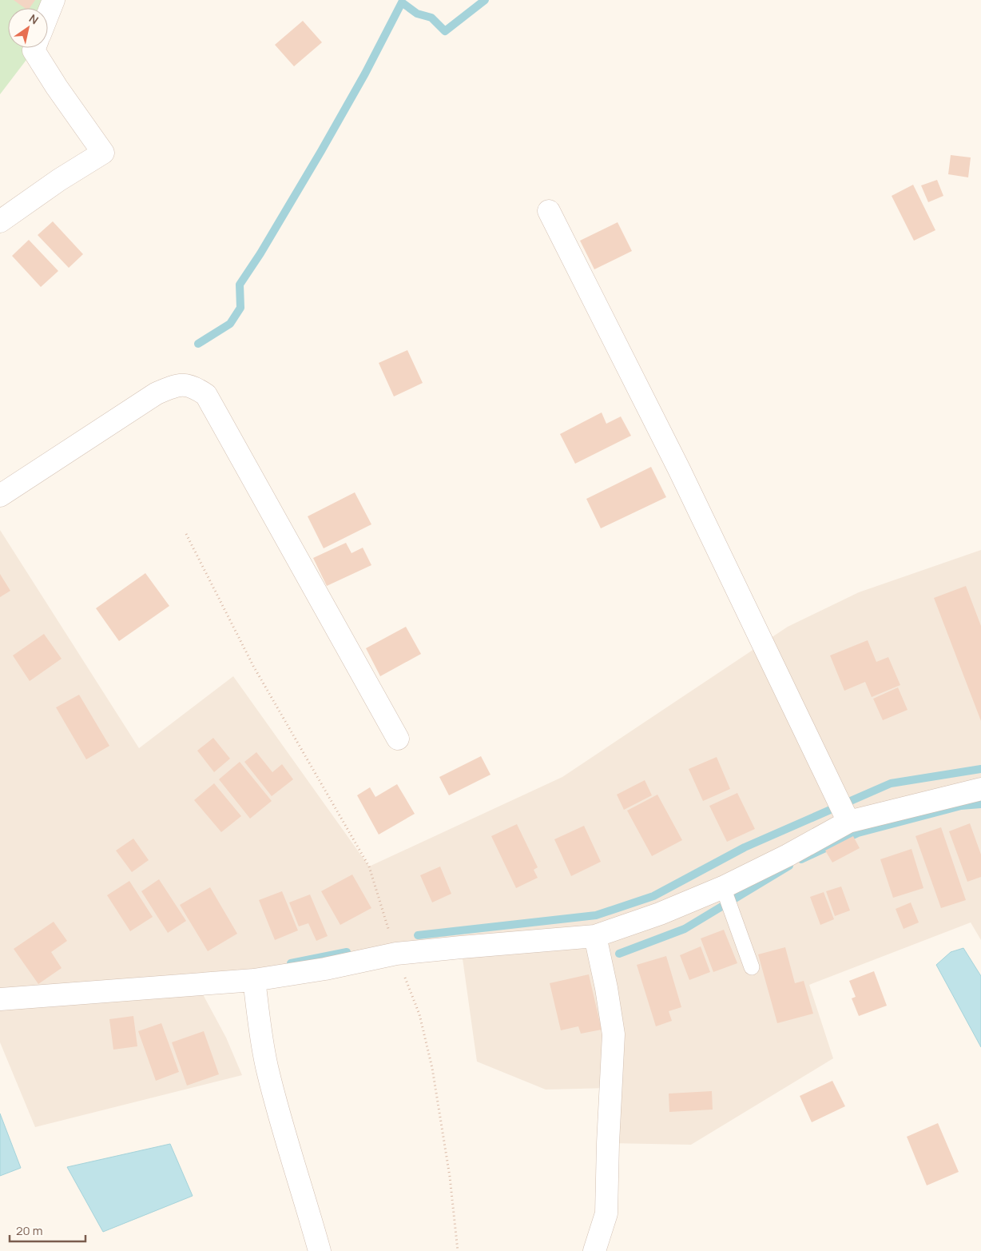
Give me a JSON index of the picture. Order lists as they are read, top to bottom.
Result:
{
  "scale_bar": "20 m",
  "north": "top right"
}
